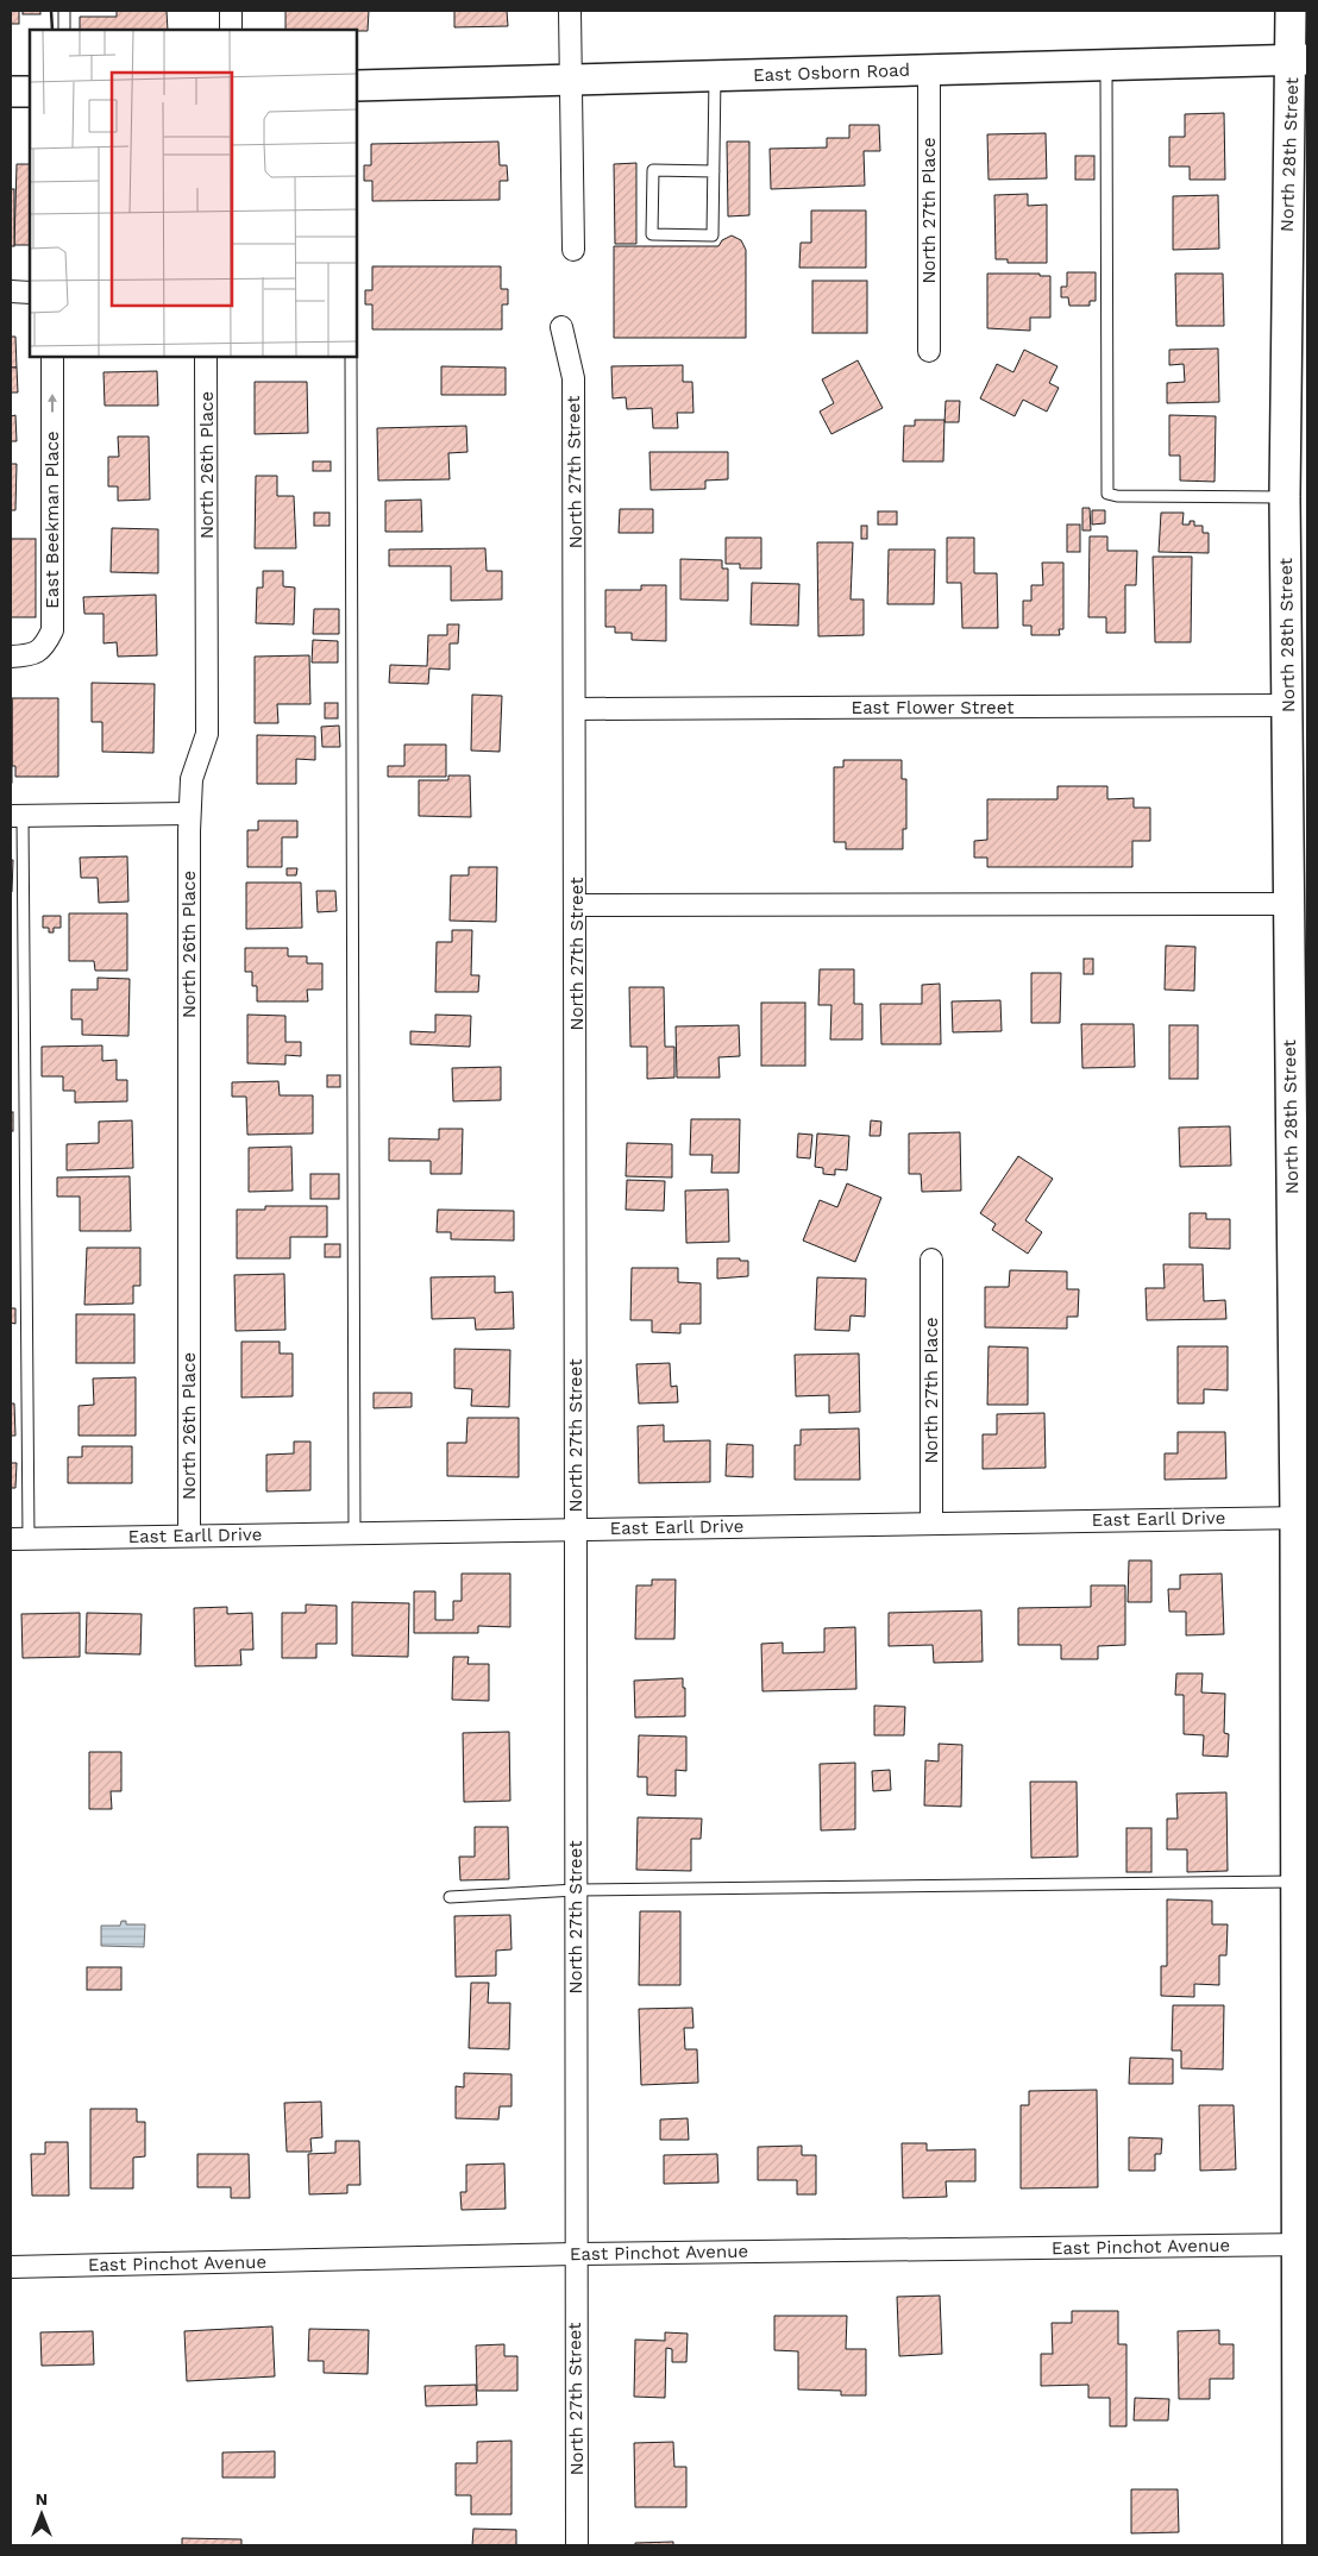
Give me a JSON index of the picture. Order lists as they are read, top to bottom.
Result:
{
  "streets": {
    "street": [
      "East Osborn Road",
      "North 28th Street",
      "North 27th Place",
      "North 26th Place",
      "North 27th Street",
      "East Beekman Place",
      "East Flower Street",
      "East Earll Drive",
      "East Pinchot Avenue"
    ]
  },
  "crossings": [
    ["East Osborn Road", "North 28th Street"],
    ["East Osborn Road", "North 27th Place"],
    ["North 28th Street", "East Flower Street"],
    ["North 28th Street", "East Earll Drive"],
    ["North 28th Street", "East Pinchot Avenue"],
    ["North 27th Place", "East Earll Drive"],
    ["North 26th Place", "East Earll Drive"],
    ["North 27th Street", "East Flower Street"],
    ["North 27th Street", "East Earll Drive"],
    ["North 27th Street", "East Pinchot Avenue"]
  ],
  "one_way": ["East Beekman Place"],
  "north": "top"
}
